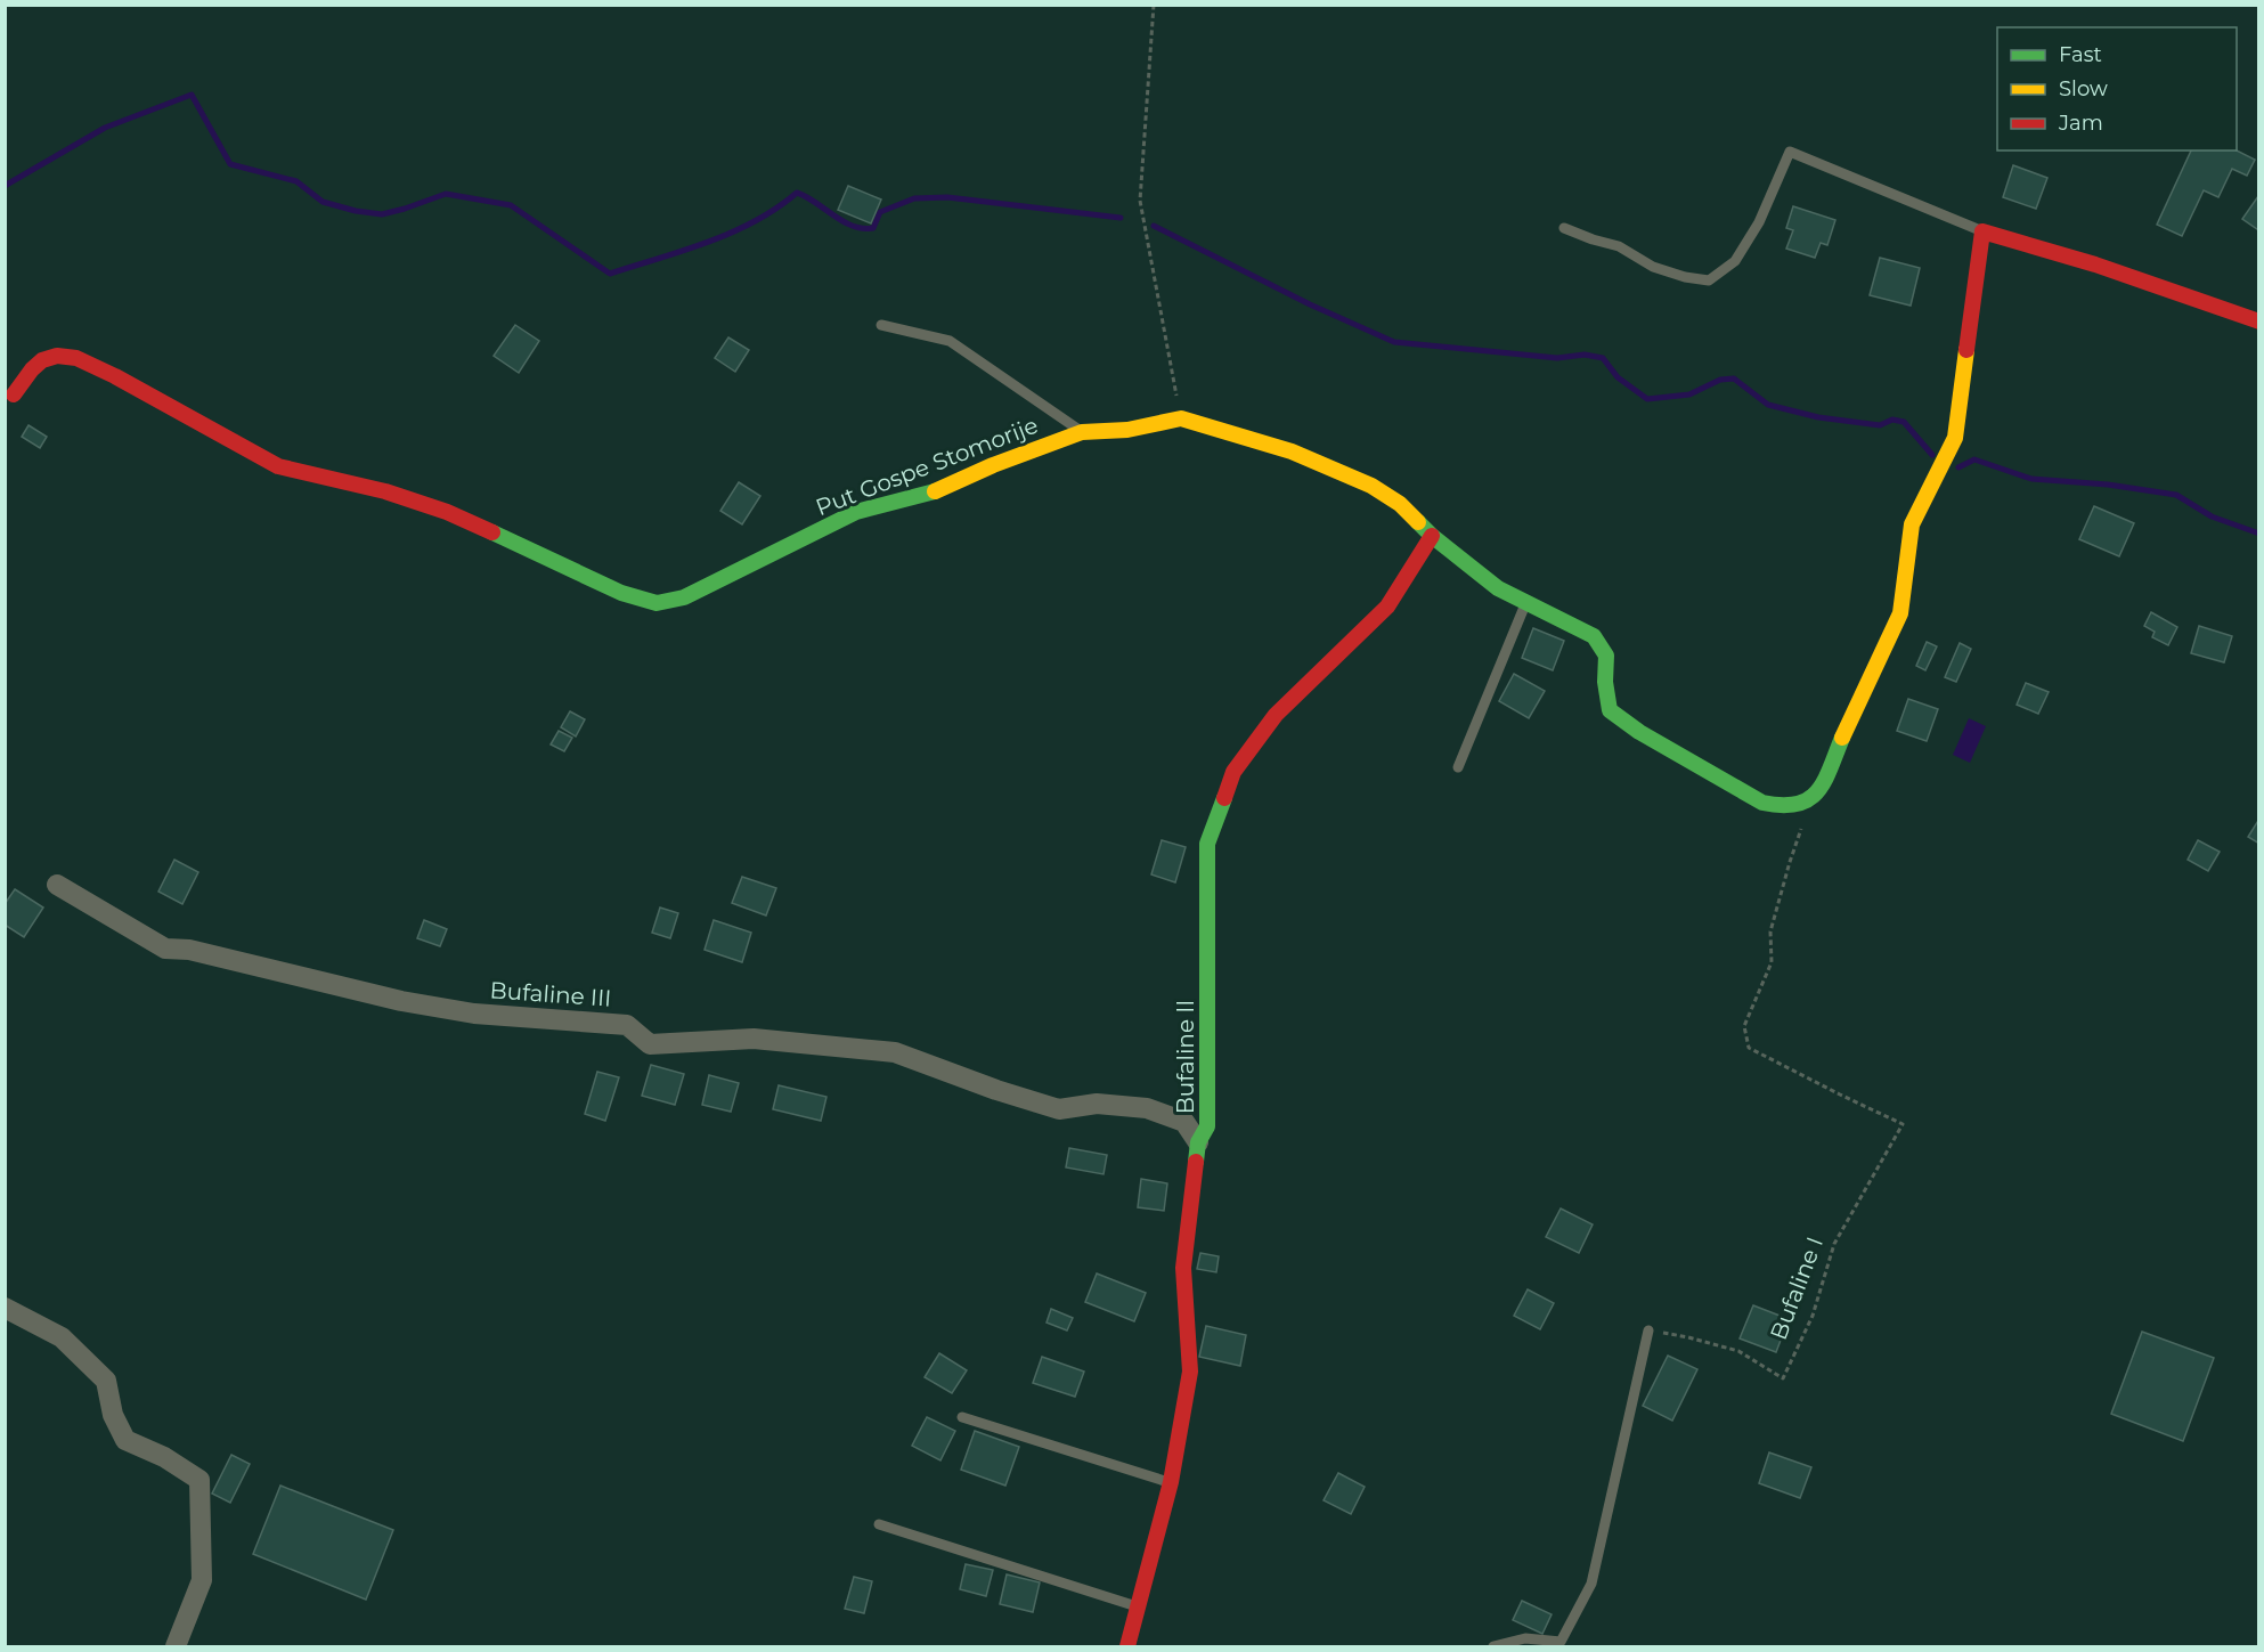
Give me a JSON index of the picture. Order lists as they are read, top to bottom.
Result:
{
  "streets": {
    "street": ["Put Gospe Stomorije", "Bufaline III", "Bufaline II"],
    "path": ["Bufaline I"]
  },
  "crossings": [
    ["Put Gospe Stomorije", "Bufaline II"],
    ["Put Gospe Stomorije", "Bufaline I"],
    ["Bufaline III", "Bufaline II"]
  ],
  "legend": ["Fast", "Slow", "Jam"]
}
